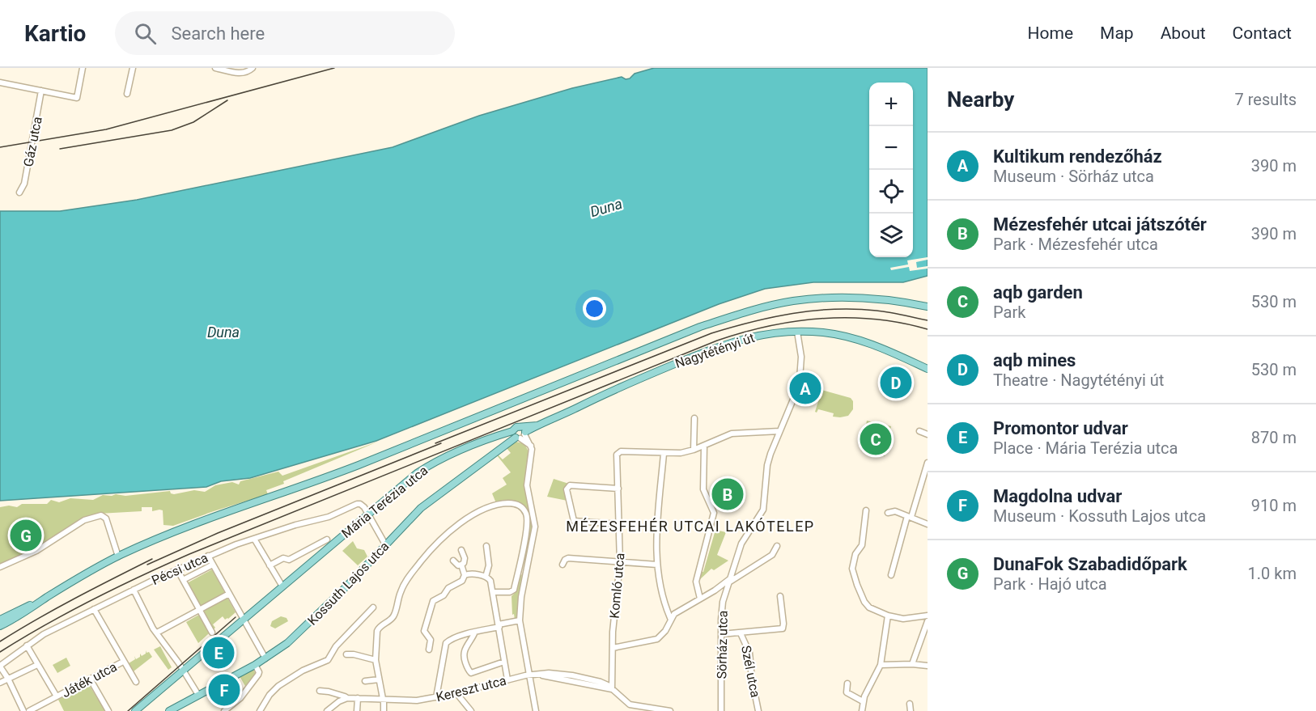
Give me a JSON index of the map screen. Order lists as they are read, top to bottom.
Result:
{
  "streets": {
    "main road": ["Nagytétényi út", "Mária Terézia utca", "Kossuth Lajos utca"],
    "street": [
      "Gáz utca",
      "Pécsi utca",
      "Komló utca",
      "Sörház utca",
      "Szél utca",
      "Játék utca",
      "Kereszt utca"
    ]
  },
  "crossings": [
    ["Nagytétényi út", "Mária Terézia utca"],
    ["Nagytétényi út", "Kossuth Lajos utca"],
    ["Nagytétényi út", "Sörház utca"],
    ["Mária Terézia utca", "Pécsi utca"],
    ["Mária Terézia utca", "Kossuth Lajos utca"],
    ["Komló utca", "Kereszt utca"]
  ],
  "districts": ["MÉZESFEHÉR UTCAI LAKÓTELEP"],
  "water": ["Duna"],
  "page": {
    "header": "Kartio",
    "search": "Search here",
    "nav": [
      "Home",
      "Map",
      "About",
      "Contact"
    ],
    "heading": ["Nearby", "7 results"],
    "map_buttons": ["+", "−"],
    "list": [
      {
        "mark": "A",
        "name": "Kultikum rendezőház",
        "note": "Museum · Sörház utca",
        "value": "390 m"
      },
      {
        "mark": "B",
        "name": "Mézesfehér utcai játszótér",
        "note": "Park · Mézesfehér utca",
        "value": "390 m"
      },
      {
        "mark": "C",
        "name": "aqb garden",
        "note": "Park",
        "value": "530 m"
      },
      {
        "mark": "D",
        "name": "aqb mines",
        "note": "Theatre · Nagytétényi út",
        "value": "530 m"
      },
      {
        "mark": "E",
        "name": "Promontor udvar",
        "note": "Place · Mária Terézia utca",
        "value": "870 m"
      },
      {
        "mark": "F",
        "name": "Magdolna udvar",
        "note": "Museum · Kossuth Lajos utca",
        "value": "910 m"
      },
      {
        "mark": "G",
        "name": "DunaFok Szabadidőpark",
        "note": "Park · Hajó utca",
        "value": "1.0 km"
      }
    ],
    "pins": [
      "D",
      "A",
      "C",
      "B",
      "G",
      "E",
      "F"
    ]
  }
}
